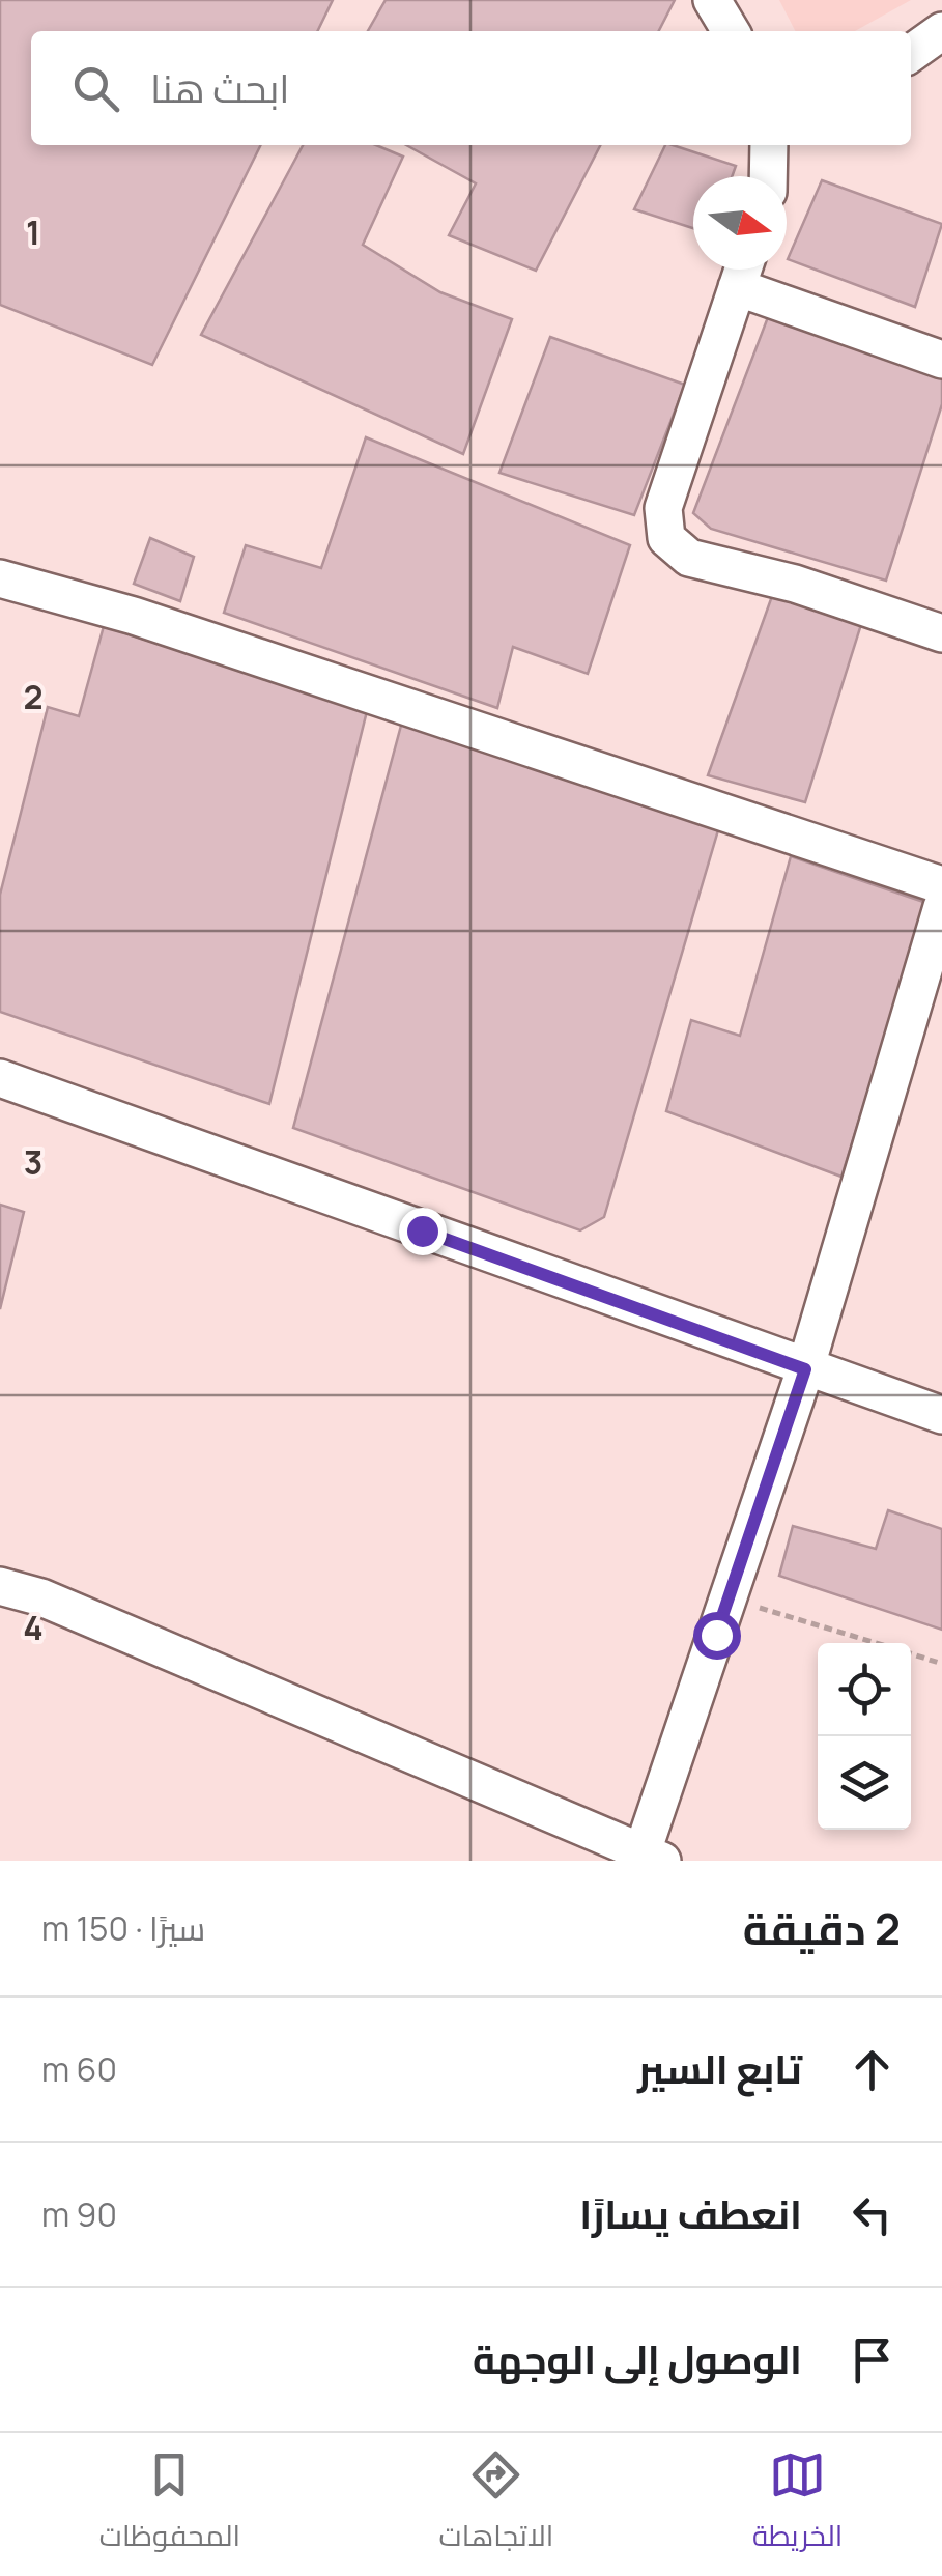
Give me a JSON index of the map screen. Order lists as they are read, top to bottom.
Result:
{
  "north": "right",
  "page": {
    "search": "ابحث هنا",
    "heading": ["2 دقيقة", "سيرًا · 150 m"],
    "list": [
      ["تابع السير", "60 m"],
      ["انعطف يسارًا", "90 m"],
      "الوصول إلى الوجهة"
    ],
    "nav": ["الخريطة", "الاتجاهات", "المحفوظات"]
  },
  "grid": {
    "rows": [
      "1",
      "2",
      "3",
      "4"
    ]
  }
}
